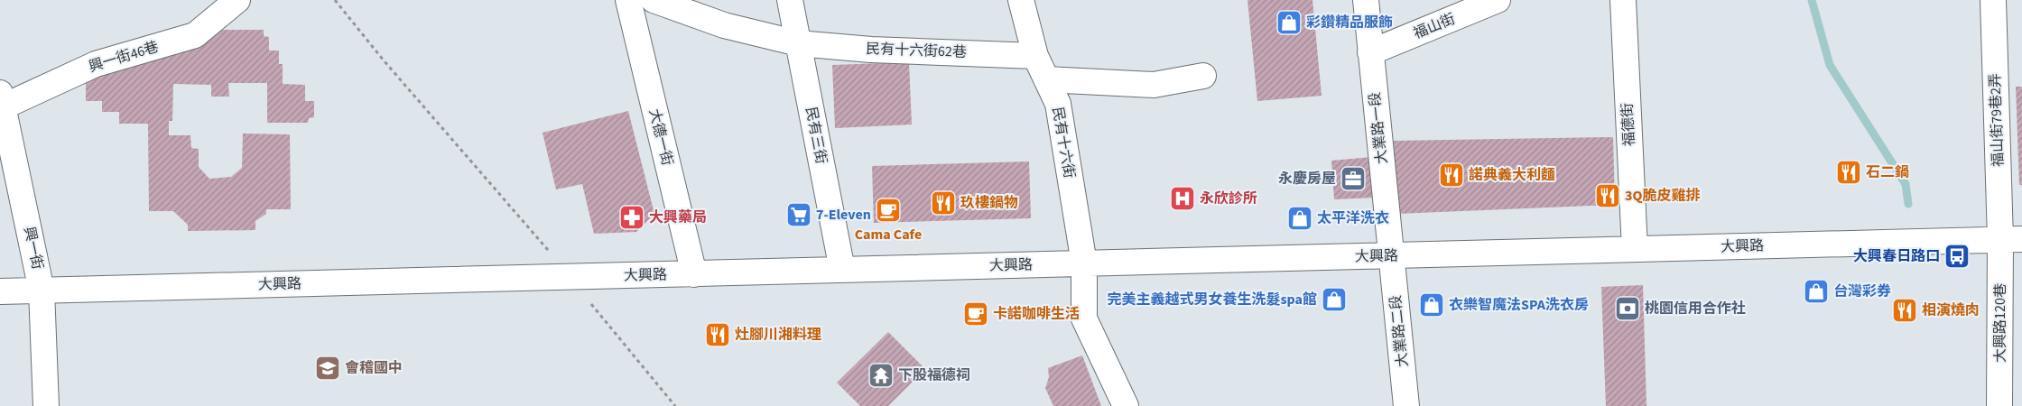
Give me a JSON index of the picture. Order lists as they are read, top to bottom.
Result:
{
  "streets": {
    "street": [
      "福山街",
      "民有十六街62巷",
      "興一街46巷",
      "福山街79巷2弄",
      "福德街",
      "大業路一段",
      "民有三街",
      "大德一街",
      "民有十六街",
      "大興路",
      "興一街",
      "大興路120巷",
      "大業路二段"
    ]
  },
  "crossings": [
    ["福山街", "大業路一段"],
    ["民有十六街62巷", "民有三街"],
    ["民有十六街62巷", "民有十六街"],
    ["興一街46巷", "興一街"],
    ["福山街79巷2弄", "大興路"],
    ["福山街79巷2弄", "大興路120巷"],
    ["福德街", "大興路"],
    ["大業路一段", "大興路"],
    ["大業路一段", "大業路二段"],
    ["民有三街", "大興路"],
    ["大德一街", "大興路"],
    ["民有十六街", "大興路"],
    ["大興路", "興一街"],
    ["大興路", "大興路120巷"],
    ["大興路", "大業路二段"]
  ],
  "places": {
    "shop": [
      "彩鑽精品服飾",
      "太平洋洗衣",
      "台灣彩券",
      "完美主義越式男女養生洗髮spa館",
      "衣樂智魔法SPA洗衣房"
    ],
    "restaurant": [
      "石二鍋",
      "諾典義大利麵",
      "3Q脆皮雞排",
      "玖樓鍋物",
      "相演燒肉",
      "灶腳川湘料理"
    ],
    "office": ["永慶房屋"],
    "hospital": ["永欣診所"],
    "cafe": ["Cama Cafe", "卡諾咖啡生活"],
    "supermarket": ["7-Eleven"],
    "pharmacy": ["大興藥局"],
    "bus stop": ["大興春日路口"],
    "bank": ["桃園信用合作社"],
    "school or university": ["會稽國中"],
    "temple": ["下股福德祠"]
  }
}
